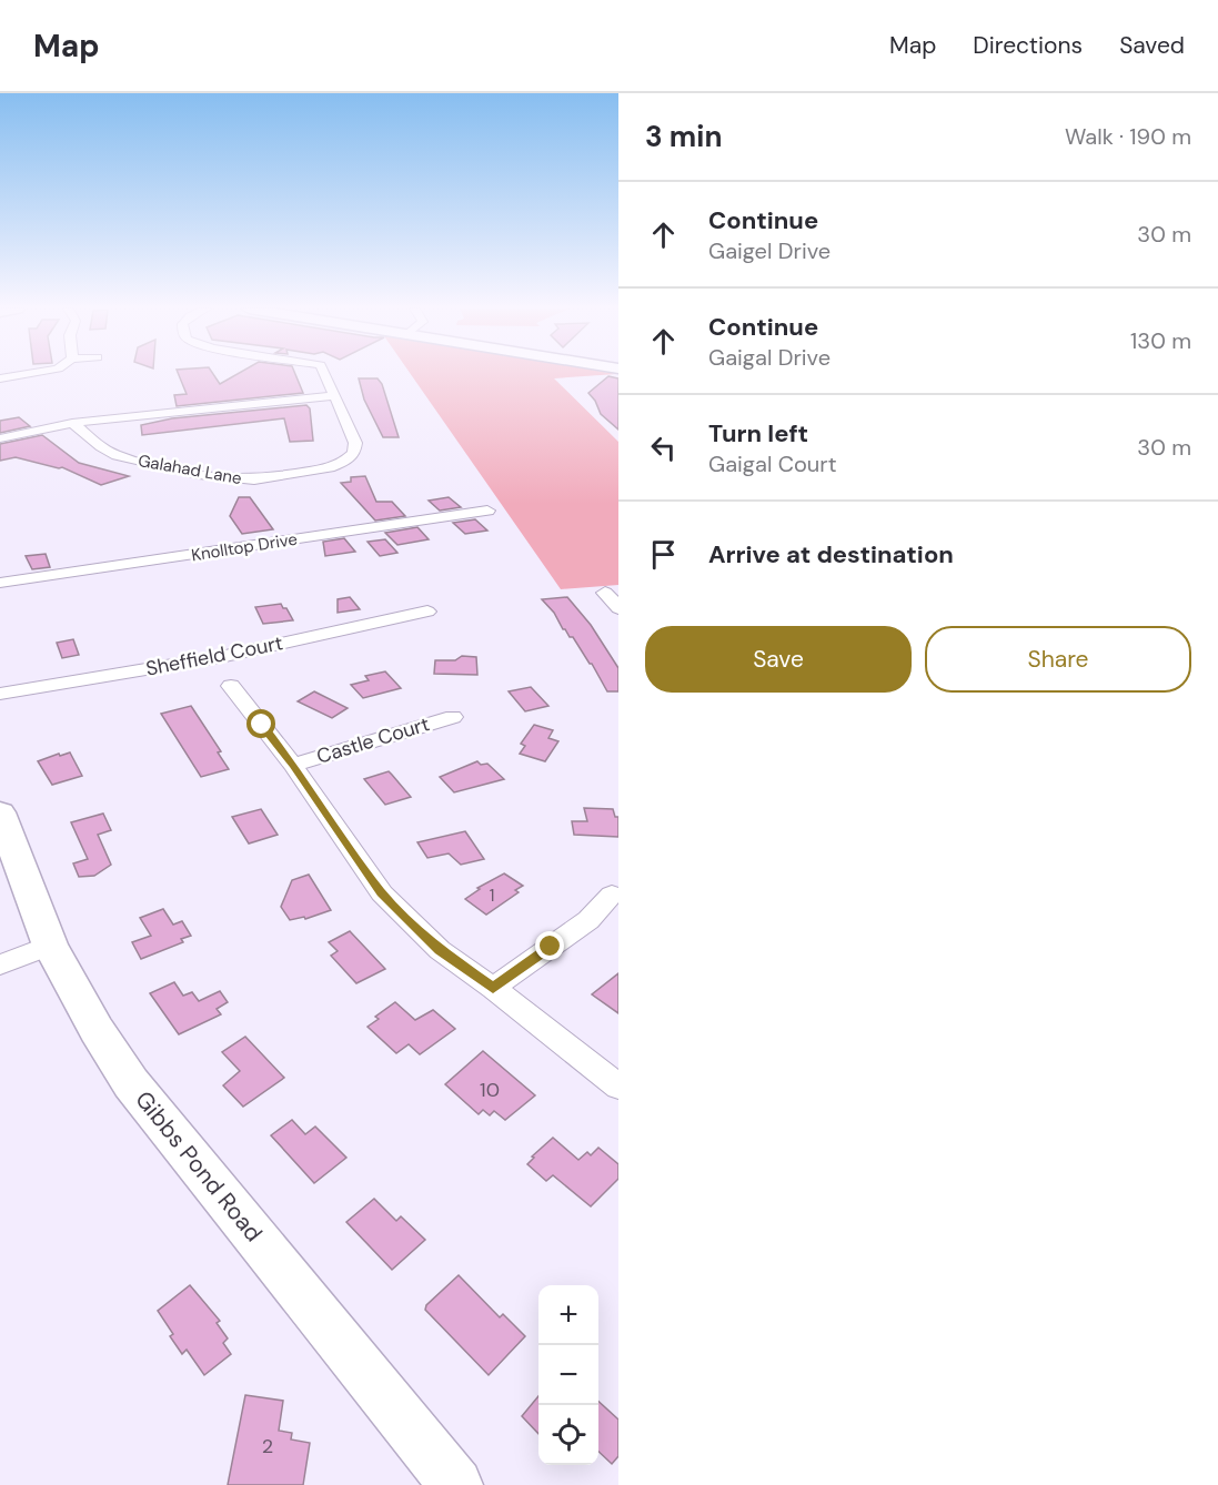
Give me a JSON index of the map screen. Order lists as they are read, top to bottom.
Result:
{
  "streets": {
    "street": [
      "Galahad Lane",
      "Knolltop Drive",
      "Sheffield Court",
      "Castle Court",
      "Gibbs Pond Road"
    ]
  },
  "house_numbers": ["1", "10", "2"],
  "page": {
    "header": "Map",
    "nav": ["Map", "Directions", "Saved"],
    "heading": ["3 min", "Walk · 190 m"],
    "list": [
      ["Continue", "Gaigel Drive", "30 m"],
      ["Continue", "Gaigal Drive", "130 m"],
      ["Turn left", "Gaigal Court", "30 m"],
      "Arrive at destination"
    ],
    "buttons": ["Save", "Share"],
    "map_buttons": ["+", "−"]
  }
}
